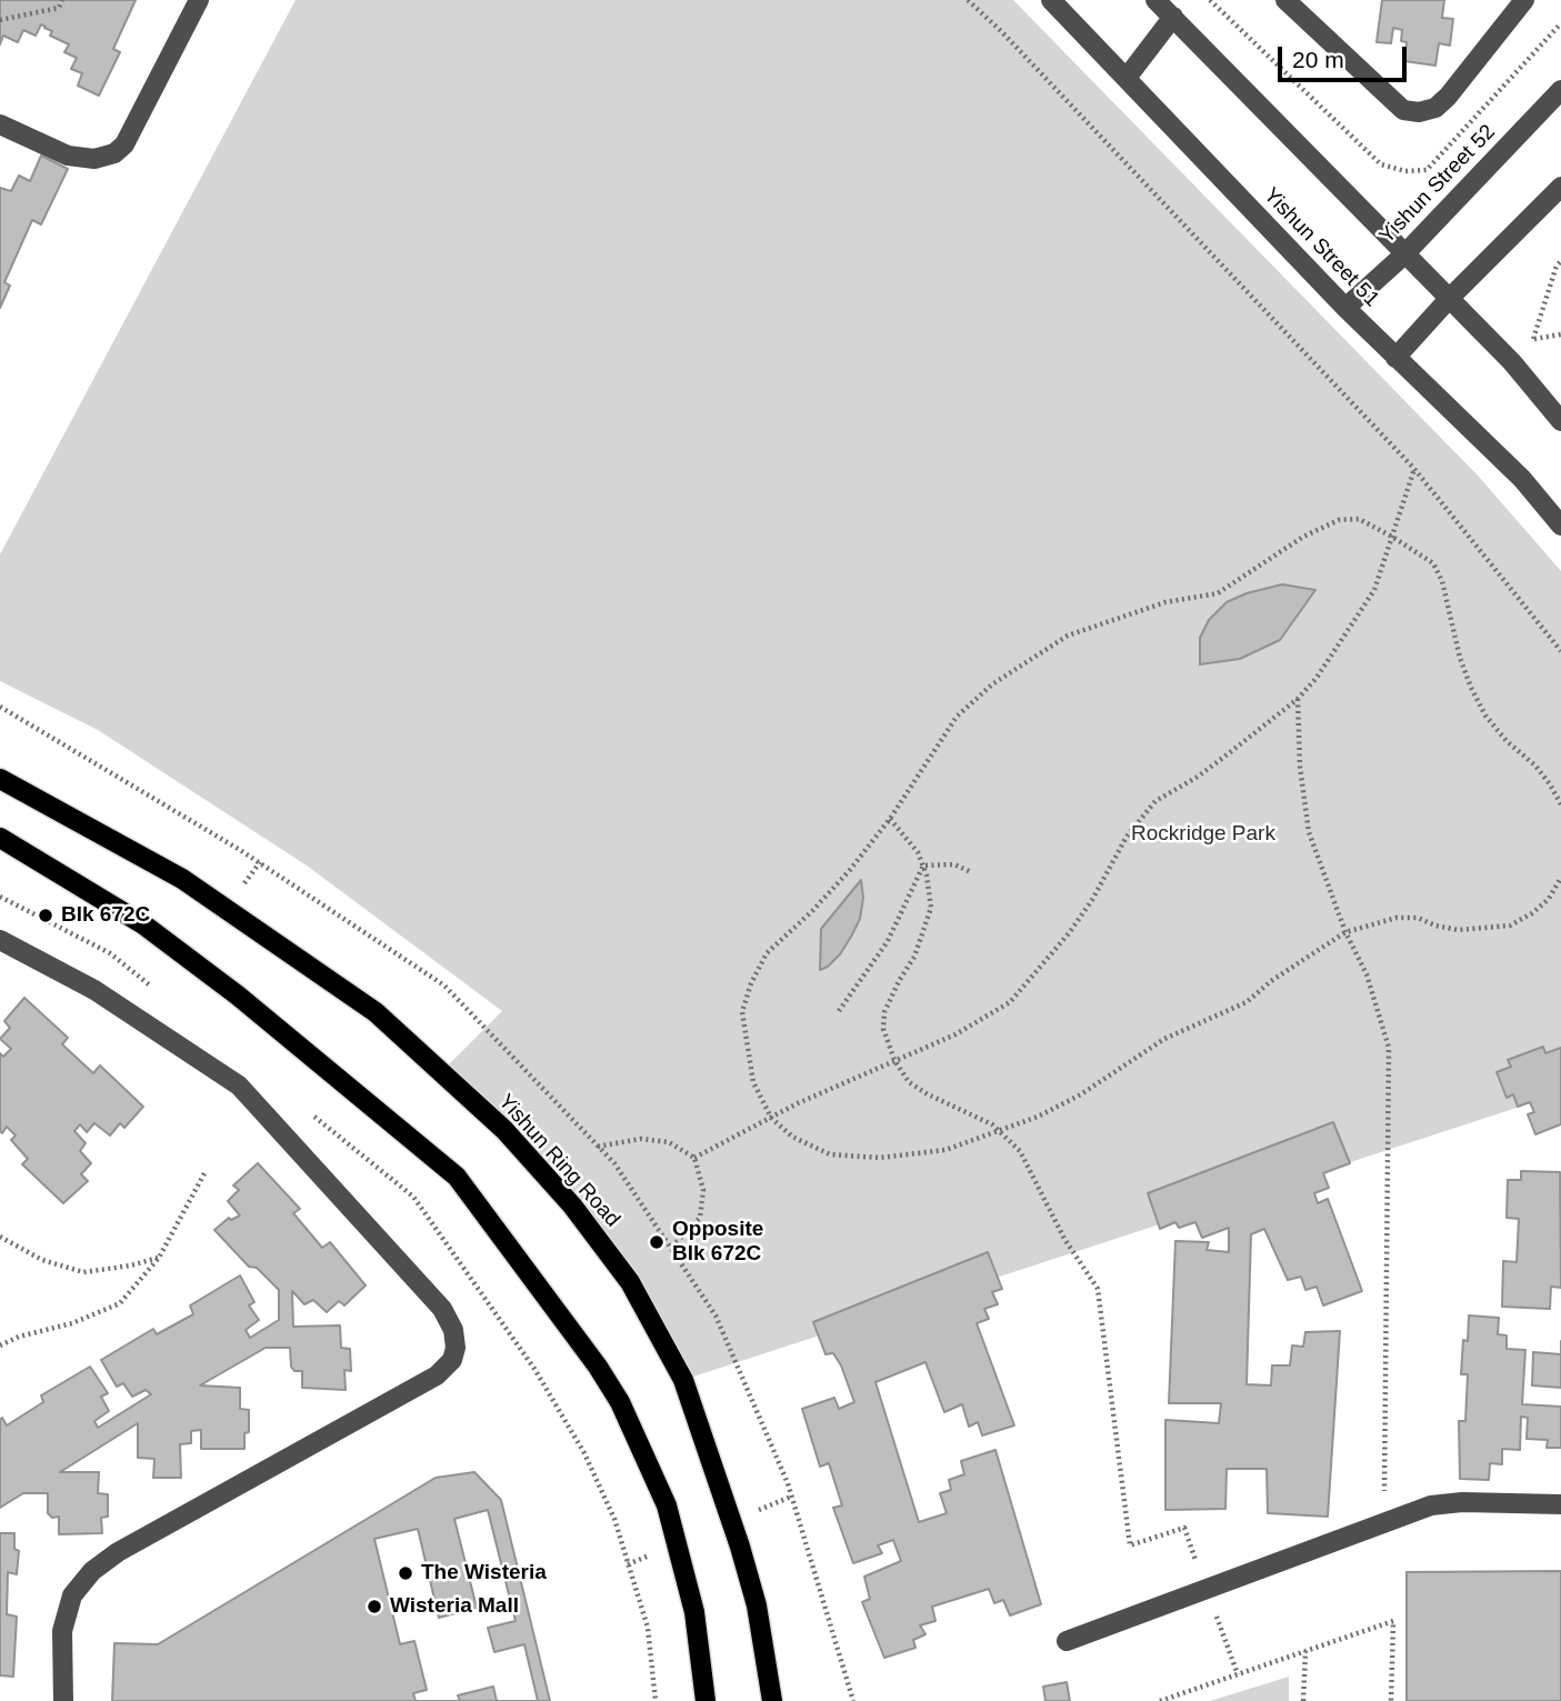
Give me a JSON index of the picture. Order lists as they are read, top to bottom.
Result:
{
  "streets": {
    "main road": ["Yishun Ring Road"],
    "street": ["Yishun Street 52", "Yishun Street 51"]
  },
  "crossings": [
    ["Yishun Street 52", "Yishun Street 51"]
  ],
  "parks": ["Rockridge Park"],
  "places": [
    "Blk 672C",
    "Opposite Blk 672C",
    "The Wisteria",
    "Wisteria Mall"
  ],
  "scale_bar": "20 m"
}
